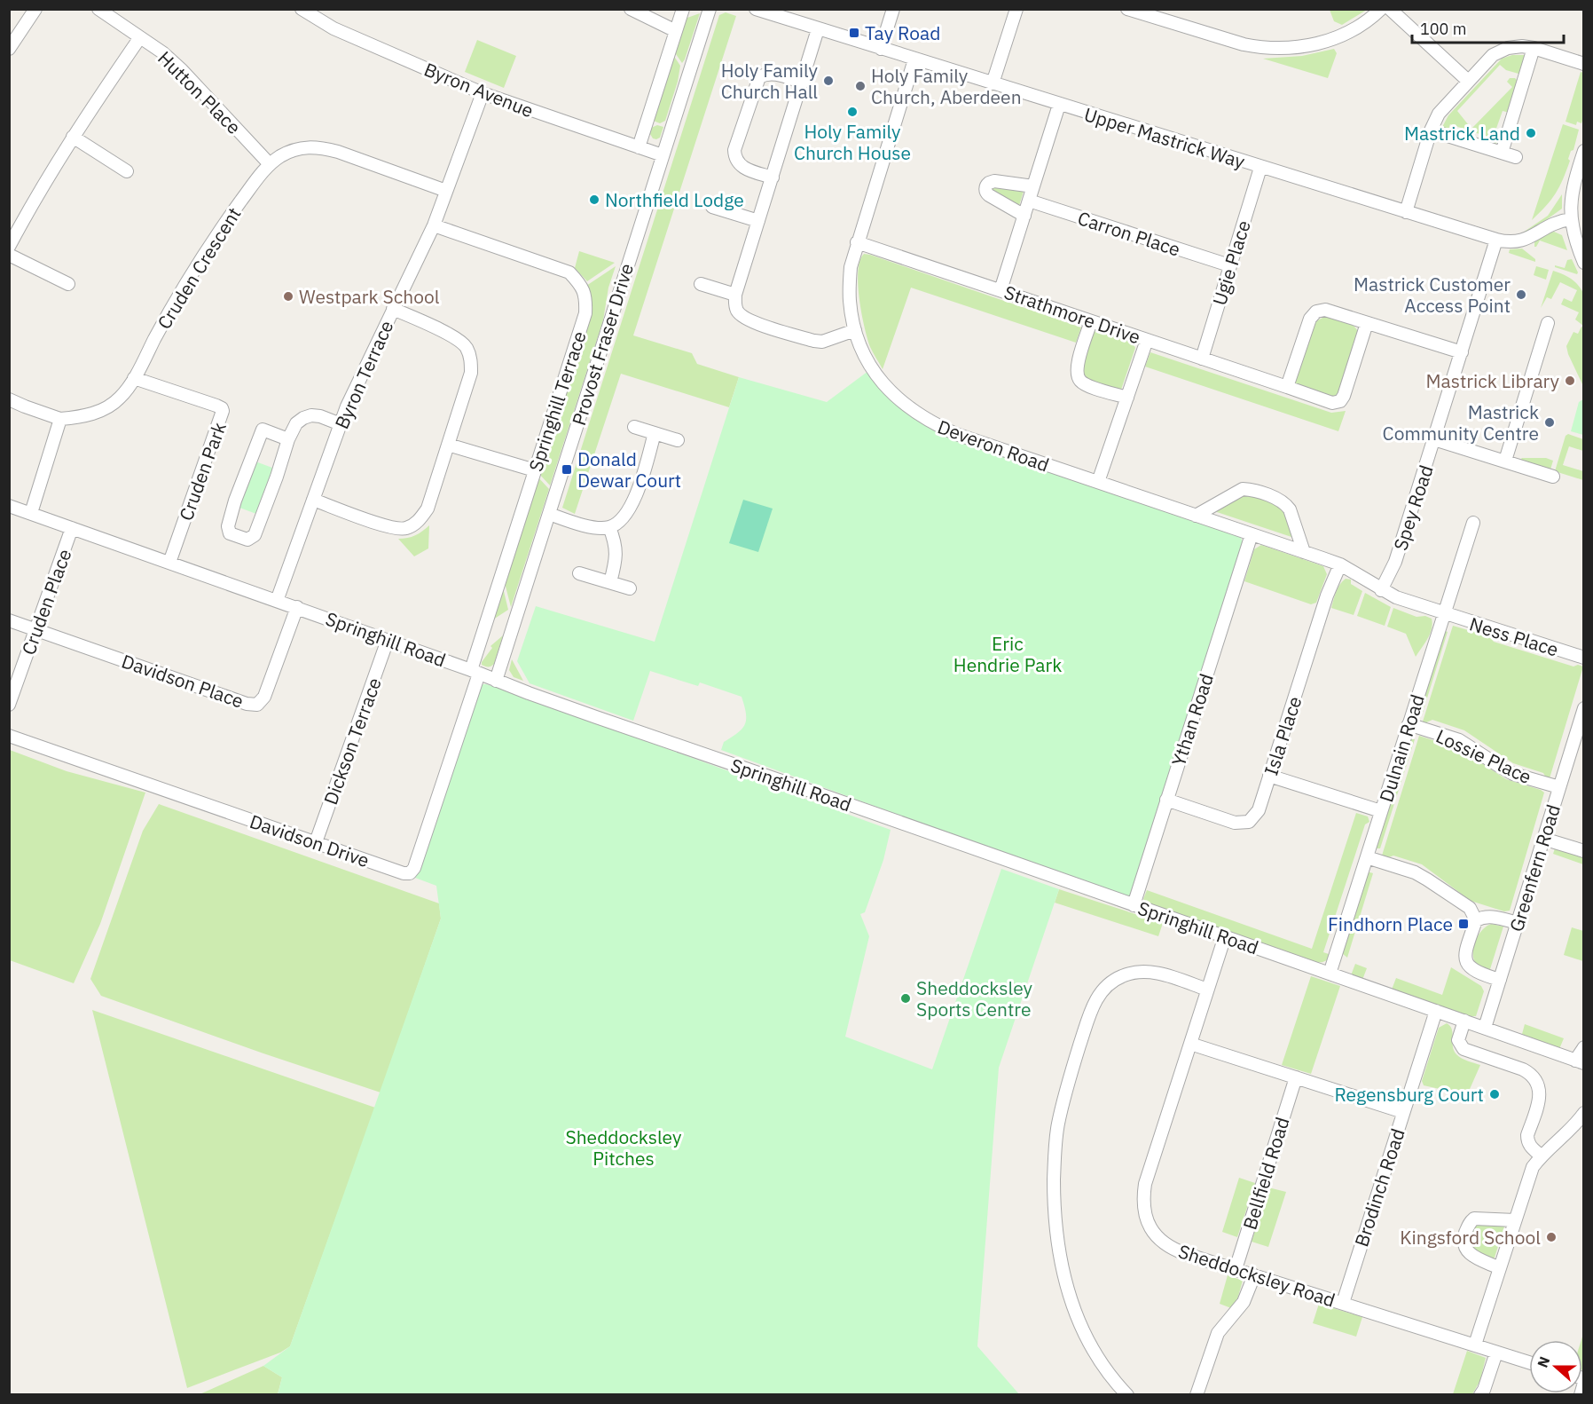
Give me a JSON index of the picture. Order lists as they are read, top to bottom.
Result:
{
  "streets": {
    "street": [
      "Byron Avenue",
      "Hutton Place",
      "Upper Mastrick Way",
      "Carron Place",
      "Ugie Place",
      "Cruden Crescent",
      "Strathmore Drive",
      "Provost Fraser Drive",
      "Byron Terrace",
      "Springhill Terrace",
      "Deveron Road",
      "Cruden Park",
      "Spey Road",
      "Cruden Place",
      "Ness Place",
      "Springhill Road",
      "Davidson Place",
      "Ythan Road",
      "Isla Place",
      "Dickson Terrace",
      "Dulnain Road",
      "Lossie Place",
      "Davidson Drive",
      "Greenfern Road",
      "Bellfield Road",
      "Brodinch Road",
      "Sheddocksley Road"
    ]
  },
  "crossings": [
    ["Byron Avenue", "Provost Fraser Drive"],
    ["Byron Avenue", "Byron Terrace"],
    ["Hutton Place", "Cruden Crescent"],
    ["Upper Mastrick Way", "Ugie Place"],
    ["Upper Mastrick Way", "Deveron Road"],
    ["Upper Mastrick Way", "Spey Road"],
    ["Carron Place", "Ugie Place"],
    ["Ugie Place", "Strathmore Drive"],
    ["Cruden Crescent", "Byron Terrace"],
    ["Cruden Crescent", "Cruden Park"],
    ["Strathmore Drive", "Deveron Road"],
    ["Provost Fraser Drive", "Springhill Road"],
    ["Byron Terrace", "Springhill Terrace"],
    ["Byron Terrace", "Springhill Road"],
    ["Springhill Terrace", "Springhill Road"],
    ["Springhill Terrace", "Davidson Drive"],
    ["Deveron Road", "Spey Road"],
    ["Deveron Road", "Ness Place"],
    ["Deveron Road", "Ythan Road"],
    ["Deveron Road", "Isla Place"],
    ["Deveron Road", "Dulnain Road"],
    ["Cruden Park", "Springhill Road"],
    ["Cruden Place", "Springhill Road"],
    ["Cruden Place", "Davidson Place"],
    ["Ness Place", "Dulnain Road"],
    ["Springhill Road", "Davidson Place"],
    ["Springhill Road", "Ythan Road"],
    ["Springhill Road", "Dickson Terrace"],
    ["Springhill Road", "Dulnain Road"],
    ["Springhill Road", "Davidson Drive"],
    ["Springhill Road", "Greenfern Road"],
    ["Springhill Road", "Brodinch Road"],
    ["Springhill Road", "Sheddocksley Road"],
    ["Ythan Road", "Isla Place"],
    ["Dickson Terrace", "Davidson Drive"],
    ["Dulnain Road", "Lossie Place"],
    ["Lossie Place", "Greenfern Road"],
    ["Bellfield Road", "Sheddocksley Road"],
    ["Brodinch Road", "Sheddocksley Road"]
  ],
  "parks": ["Eric Hendrie Park", "Sheddocksley Pitches"],
  "places": {
    "transit": ["Tay Road", "Donald Dewar Court", "Findhorn Place"],
    "other": [
      "Holy Family Church Hall",
      "Holy Family Church, Aberdeen",
      "Holy Family Church House",
      "Mastrick Land",
      "Northfield Lodge",
      "Mastrick Customer Access Point",
      "Westpark School",
      "Mastrick Library",
      "Mastrick Community Centre",
      "Sheddocksley Sports Centre",
      "Regensburg Court",
      "Kingsford School"
    ]
  },
  "scale_bar": "100 m",
  "north": "left"
}
